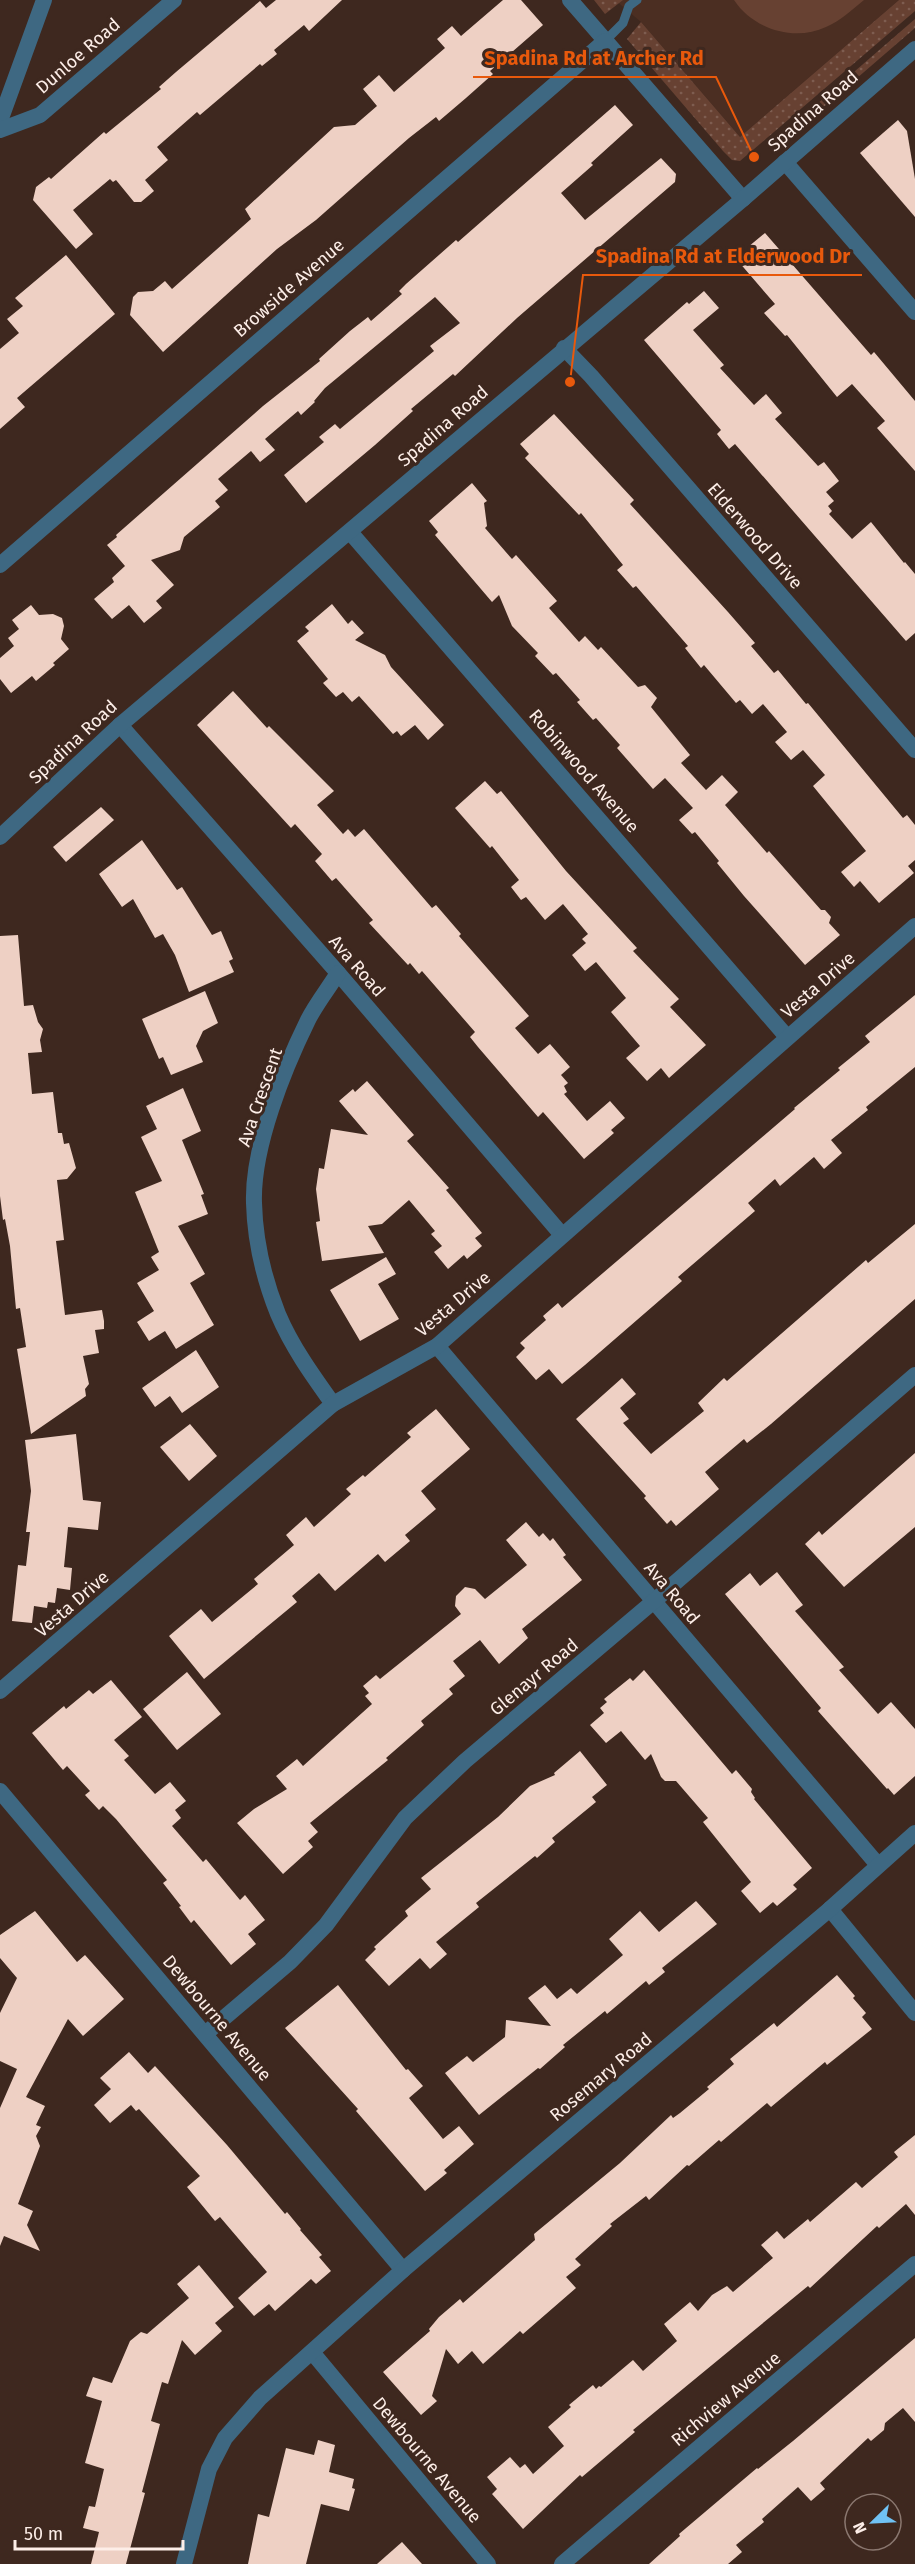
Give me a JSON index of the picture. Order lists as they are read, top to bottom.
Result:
{
  "streets": {
    "street": [
      "Dunloe Road",
      "Spadina Road",
      "Browside Avenue",
      "Elderwood Drive",
      "Robinwood Avenue",
      "Ava Road",
      "Vesta Drive",
      "Ava Crescent",
      "Glenayr Road",
      "Dewbourne Avenue",
      "Rosemary Road",
      "Richview Avenue"
    ]
  },
  "crossings": [
    ["Spadina Road", "Elderwood Drive"],
    ["Spadina Road", "Robinwood Avenue"],
    ["Spadina Road", "Ava Road"],
    ["Robinwood Avenue", "Vesta Drive"],
    ["Ava Road", "Vesta Drive"],
    ["Ava Road", "Ava Crescent"],
    ["Ava Road", "Glenayr Road"],
    ["Ava Road", "Rosemary Road"],
    ["Vesta Drive", "Ava Crescent"],
    ["Glenayr Road", "Dewbourne Avenue"],
    ["Dewbourne Avenue", "Rosemary Road"]
  ],
  "places": ["Spadina Rd at Archer Rd", "Spadina Rd at Elderwood Dr"],
  "scale_bar": "50 m",
  "north": "bottom left"
}
